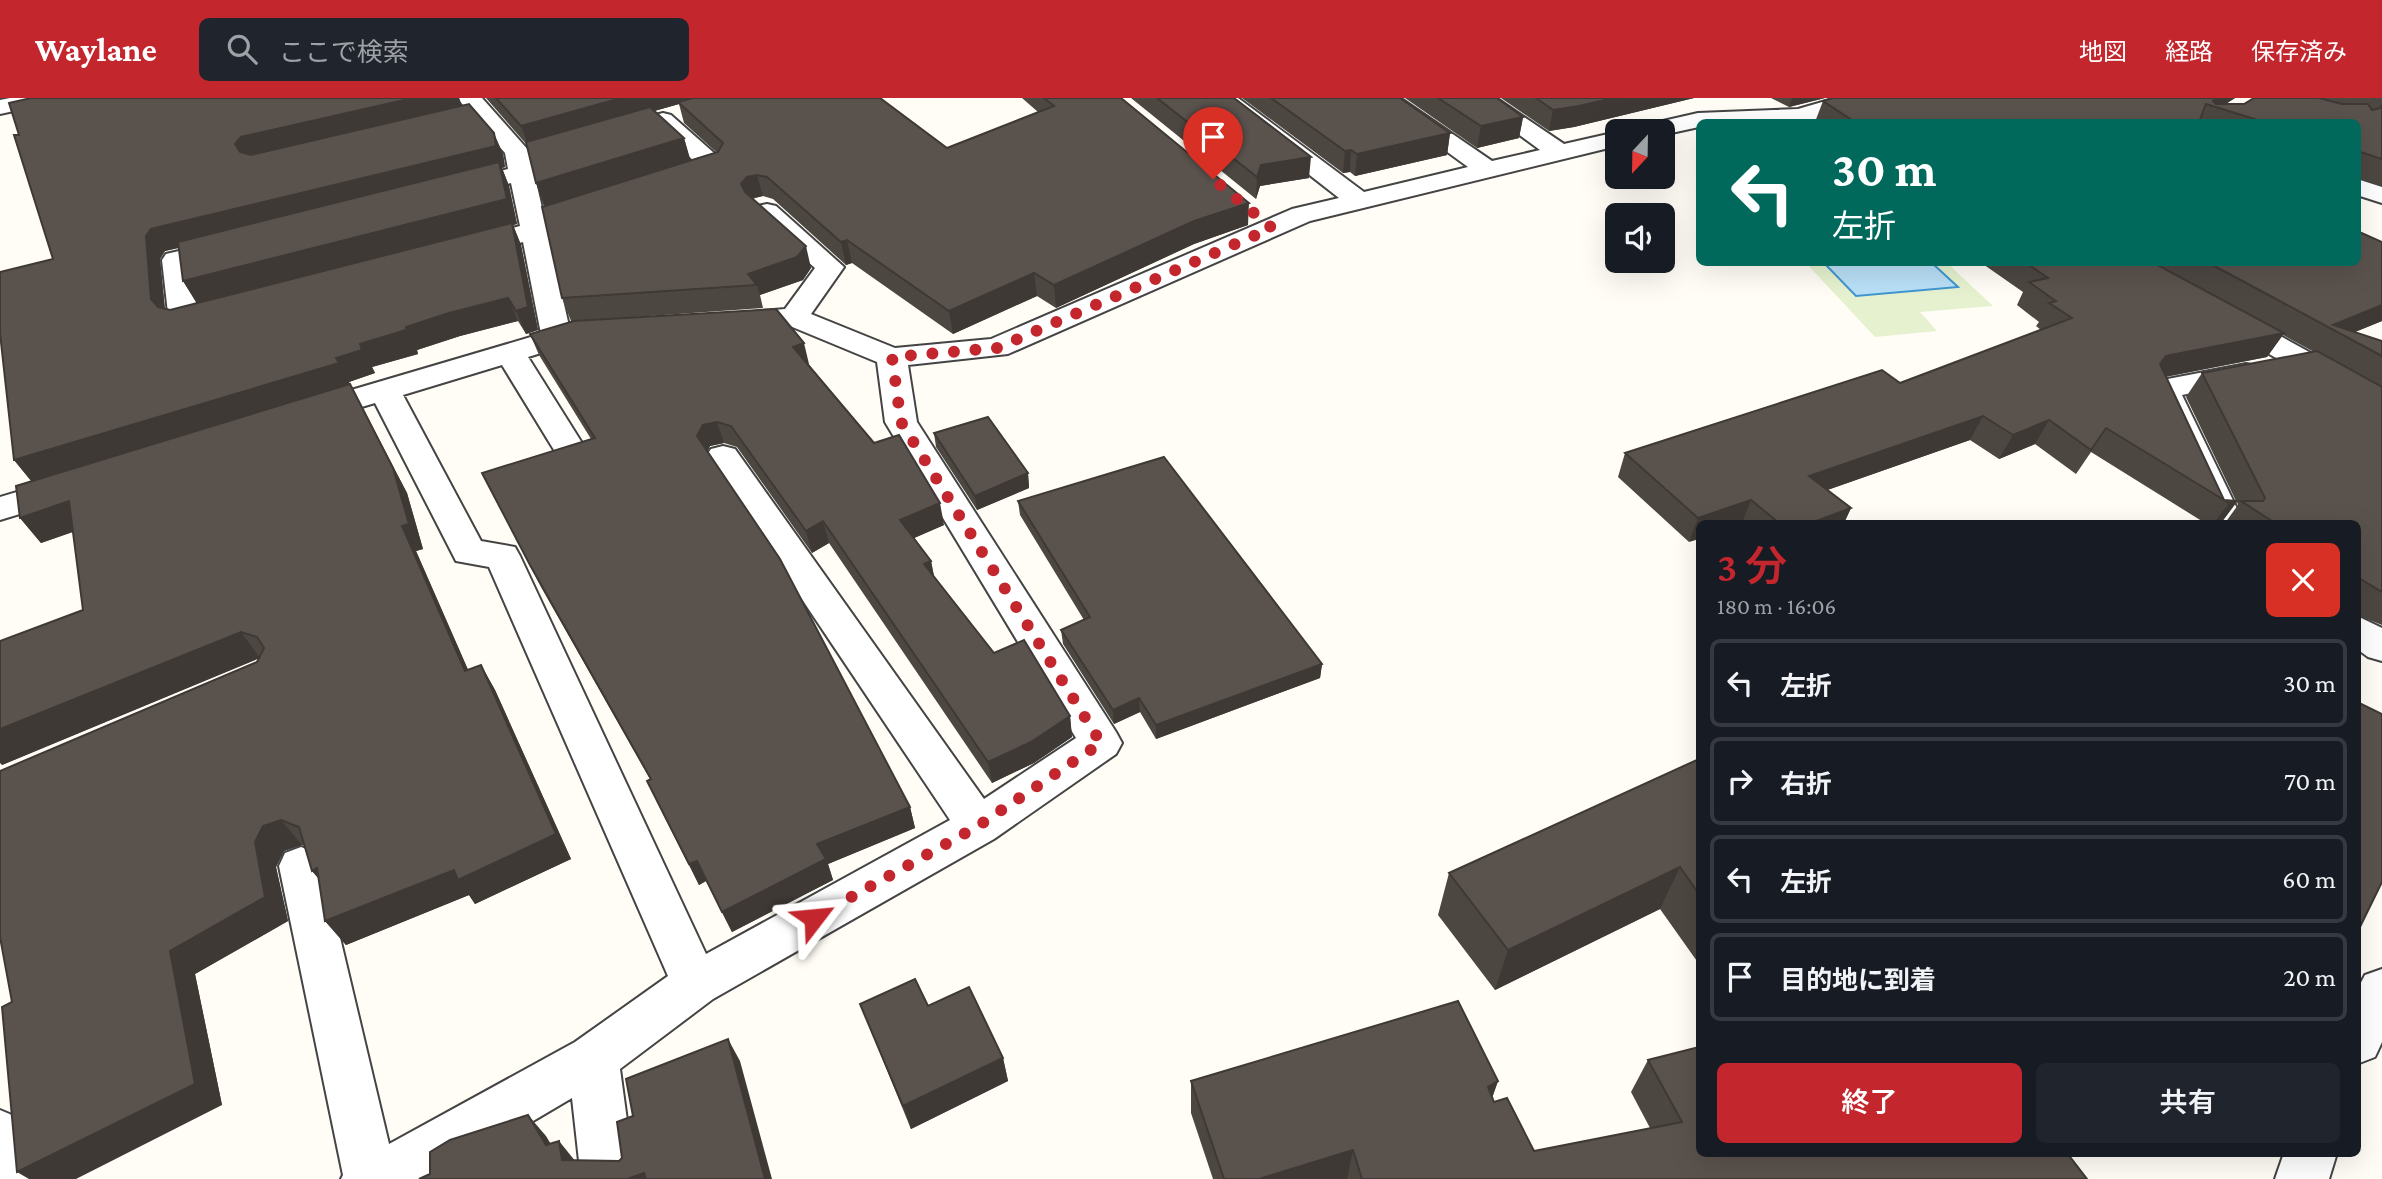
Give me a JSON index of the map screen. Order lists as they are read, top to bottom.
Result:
{
  "north": "bottom",
  "page": {
    "header": "Waylane",
    "search": "ここで検索",
    "nav": ["地図", "経路", "保存済み"],
    "turn": ["30 m", "左折"],
    "heading": ["3 分", "180 m · 16:06"],
    "list": [
      {
        "name": "左折",
        "value": "30 m"
      },
      {
        "name": "右折",
        "value": "70 m"
      },
      {
        "name": "左折",
        "value": "60 m"
      },
      {
        "name": "目的地に到着",
        "value": "20 m"
      }
    ],
    "buttons": ["終了", "共有"]
  }
}
